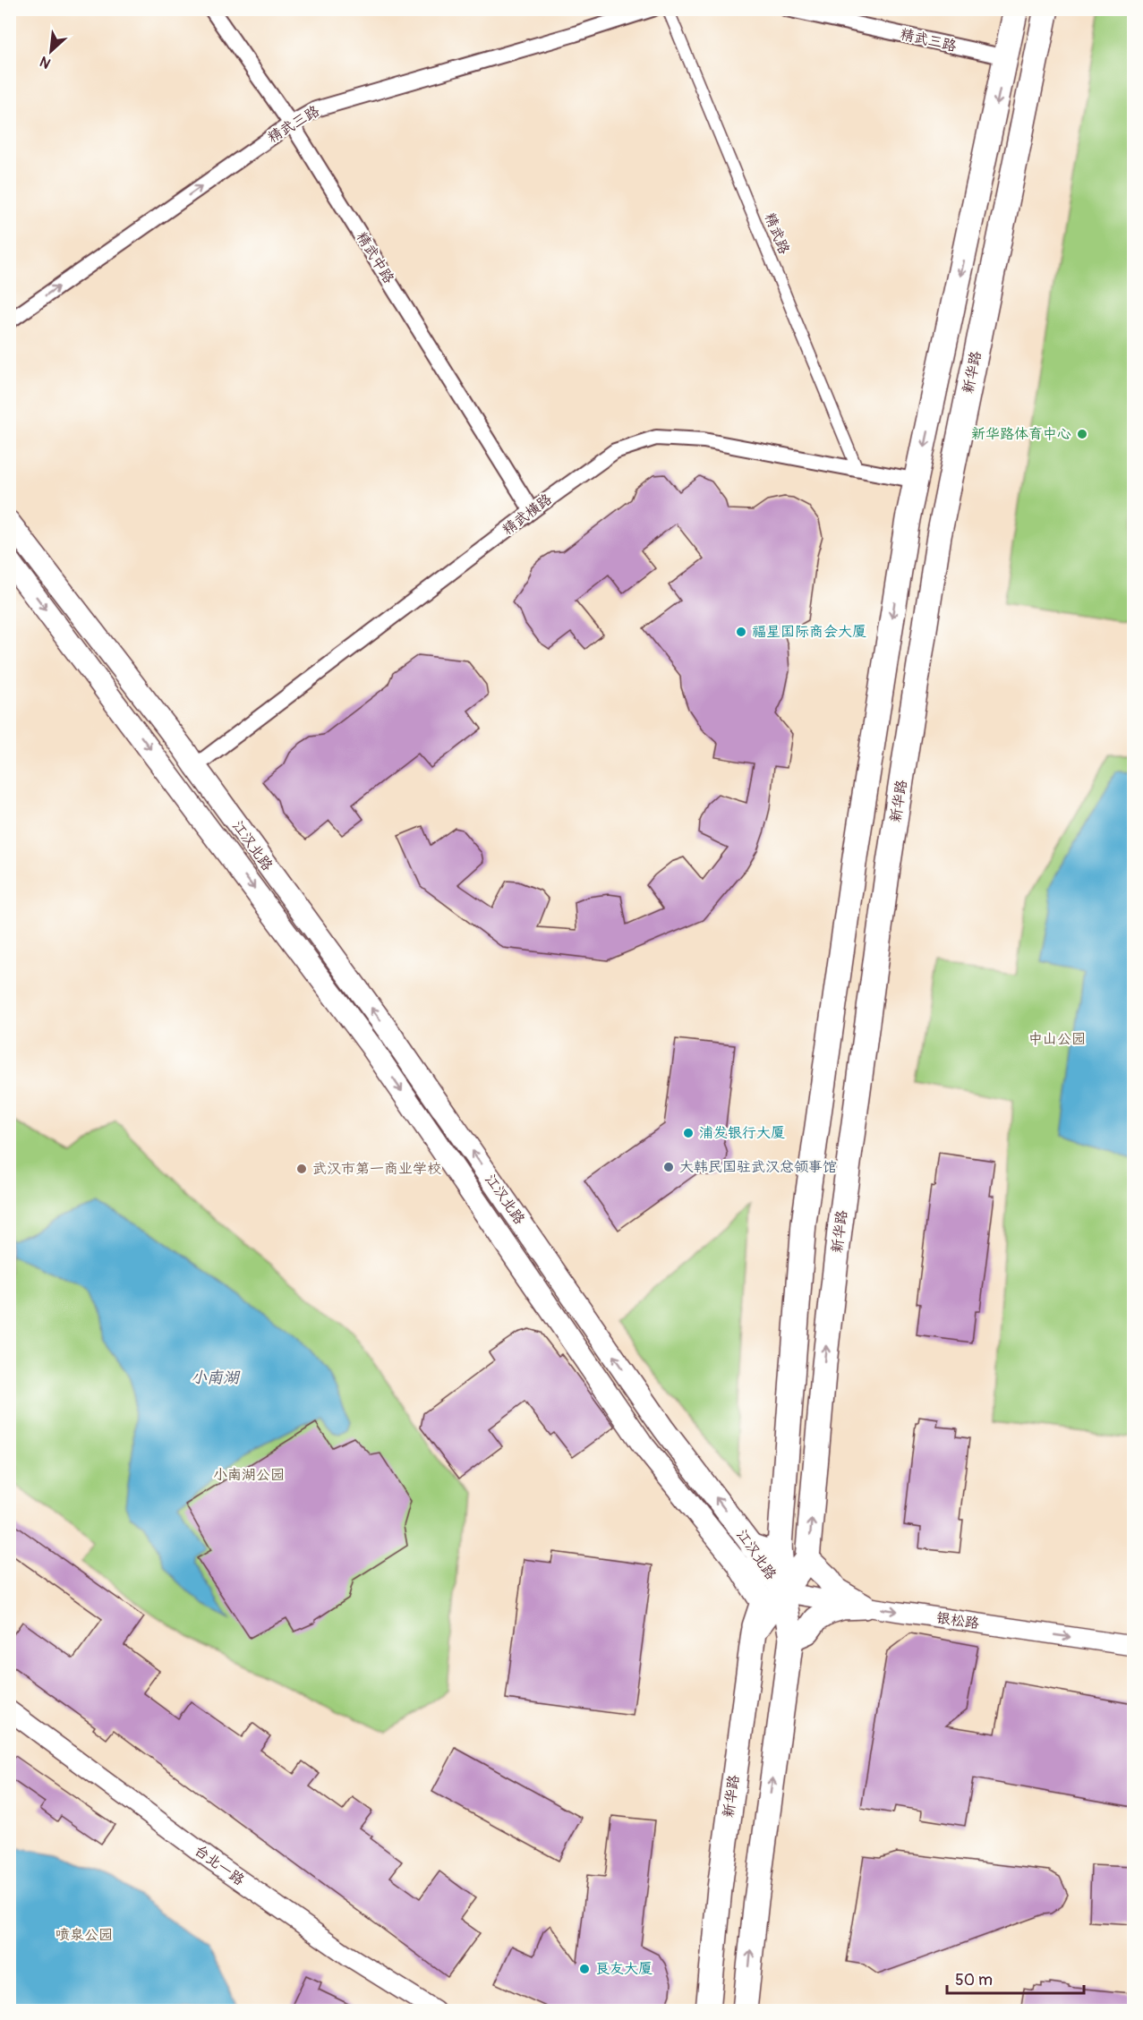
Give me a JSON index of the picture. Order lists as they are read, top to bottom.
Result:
{
  "streets": {
    "main road": ["新华路", "江汉北路"],
    "street": [
      "精武三路",
      "精武路",
      "精武中路",
      "精武横路",
      "银松路",
      "台北一路"
    ]
  },
  "crossings": [
    ["精武三路", "精武中路"],
    ["精武路", "精武横路"],
    ["精武中路", "精武横路"],
    ["新华路", "江汉北路"],
    ["新华路", "银松路"],
    ["精武横路", "江汉北路"],
    ["江汉北路", "银松路"]
  ],
  "one_way": ["精武三路", "银松路"],
  "water": ["小南湖"],
  "parks": ["中山公园", "小南湖公园", "喷泉公园"],
  "places": [
    "新华路体育中心",
    "福星国际商会大厦",
    "浦发银行大厦",
    "大韩民国驻武汉总领事馆",
    "武汉市第一商业学校",
    "良友大厦"
  ],
  "scale_bar": "50 m",
  "north": "bottom left"
}
